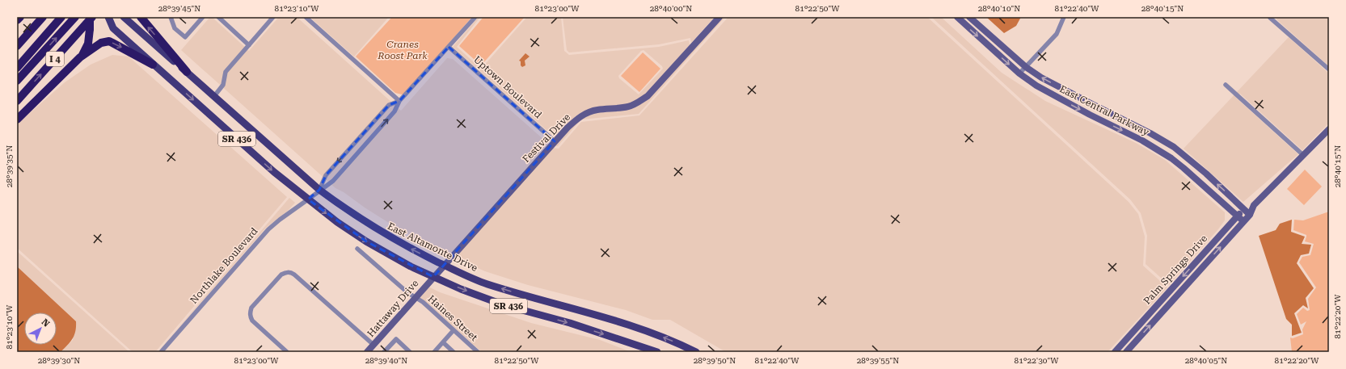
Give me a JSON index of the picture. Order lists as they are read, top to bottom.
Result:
{
  "streets": {
    "highway": ["I 4"],
    "main road": [
      "East Central Parkway",
      "Festival Drive",
      "SR 436",
      "East Altamonte Drive",
      "Palm Springs Drive",
      "Hattaway Drive"
    ],
    "street": ["Uptown Boulevard", "Northlake Boulevard", "Haines Street"]
  },
  "crossings": [
    ["Uptown Boulevard", "Festival Drive"],
    ["East Central Parkway", "Palm Springs Drive"],
    ["Festival Drive", "SR 436"],
    ["Festival Drive", "East Altamonte Drive"],
    ["Festival Drive", "Hattaway Drive"],
    ["SR 436", "East Altamonte Drive"],
    ["SR 436", "Northlake Boulevard"],
    ["SR 436", "Hattaway Drive"],
    ["East Altamonte Drive", "Northlake Boulevard"],
    ["Hattaway Drive", "Haines Street"]
  ],
  "parks": ["Cranes Roost Park"],
  "north": "top right",
  "coordinates": [
    "28°39'45\"N",
    "81°23'10\"W",
    "81°23'00\"W",
    "28°40'00\"N",
    "81°22'50\"W",
    "28°40'10\"N",
    "81°22'40\"W",
    "28°40'15\"N",
    "28°39'35\"N",
    "81°22'20\"W",
    "28°39'30\"N",
    "28°39'40\"N",
    "28°39'50\"N",
    "28°39'55\"N",
    "81°22'30\"W",
    "28°40'05\"N"
  ]
}
